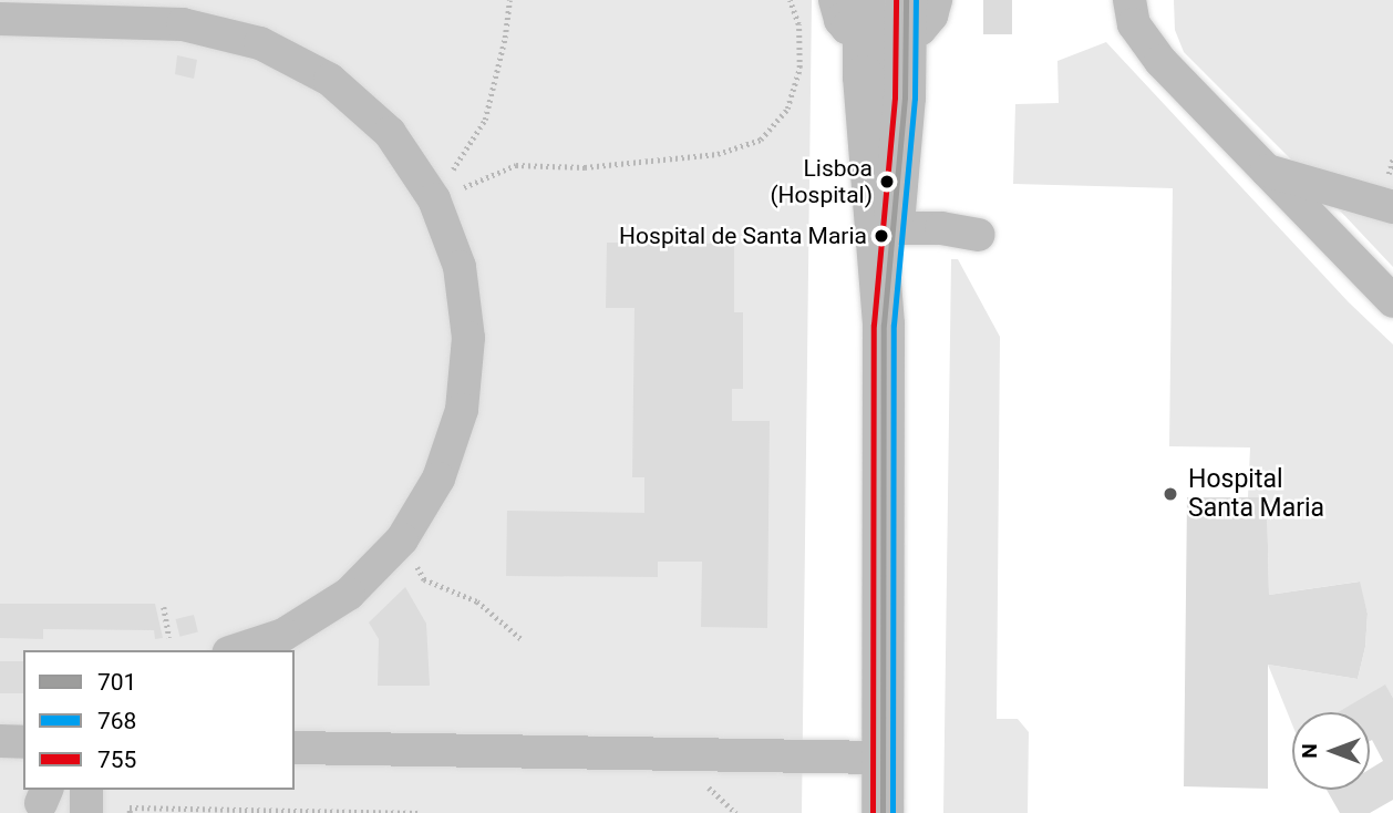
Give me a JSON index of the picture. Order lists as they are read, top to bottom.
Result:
{
  "places": ["Lisboa (Hospital)", "Hospital de Santa Maria", "Hospital Santa Maria"],
  "lines": ["transit line 701", "transit line 768", "transit line 755"],
  "legend": ["701", "768", "755"],
  "north": "left"
}
